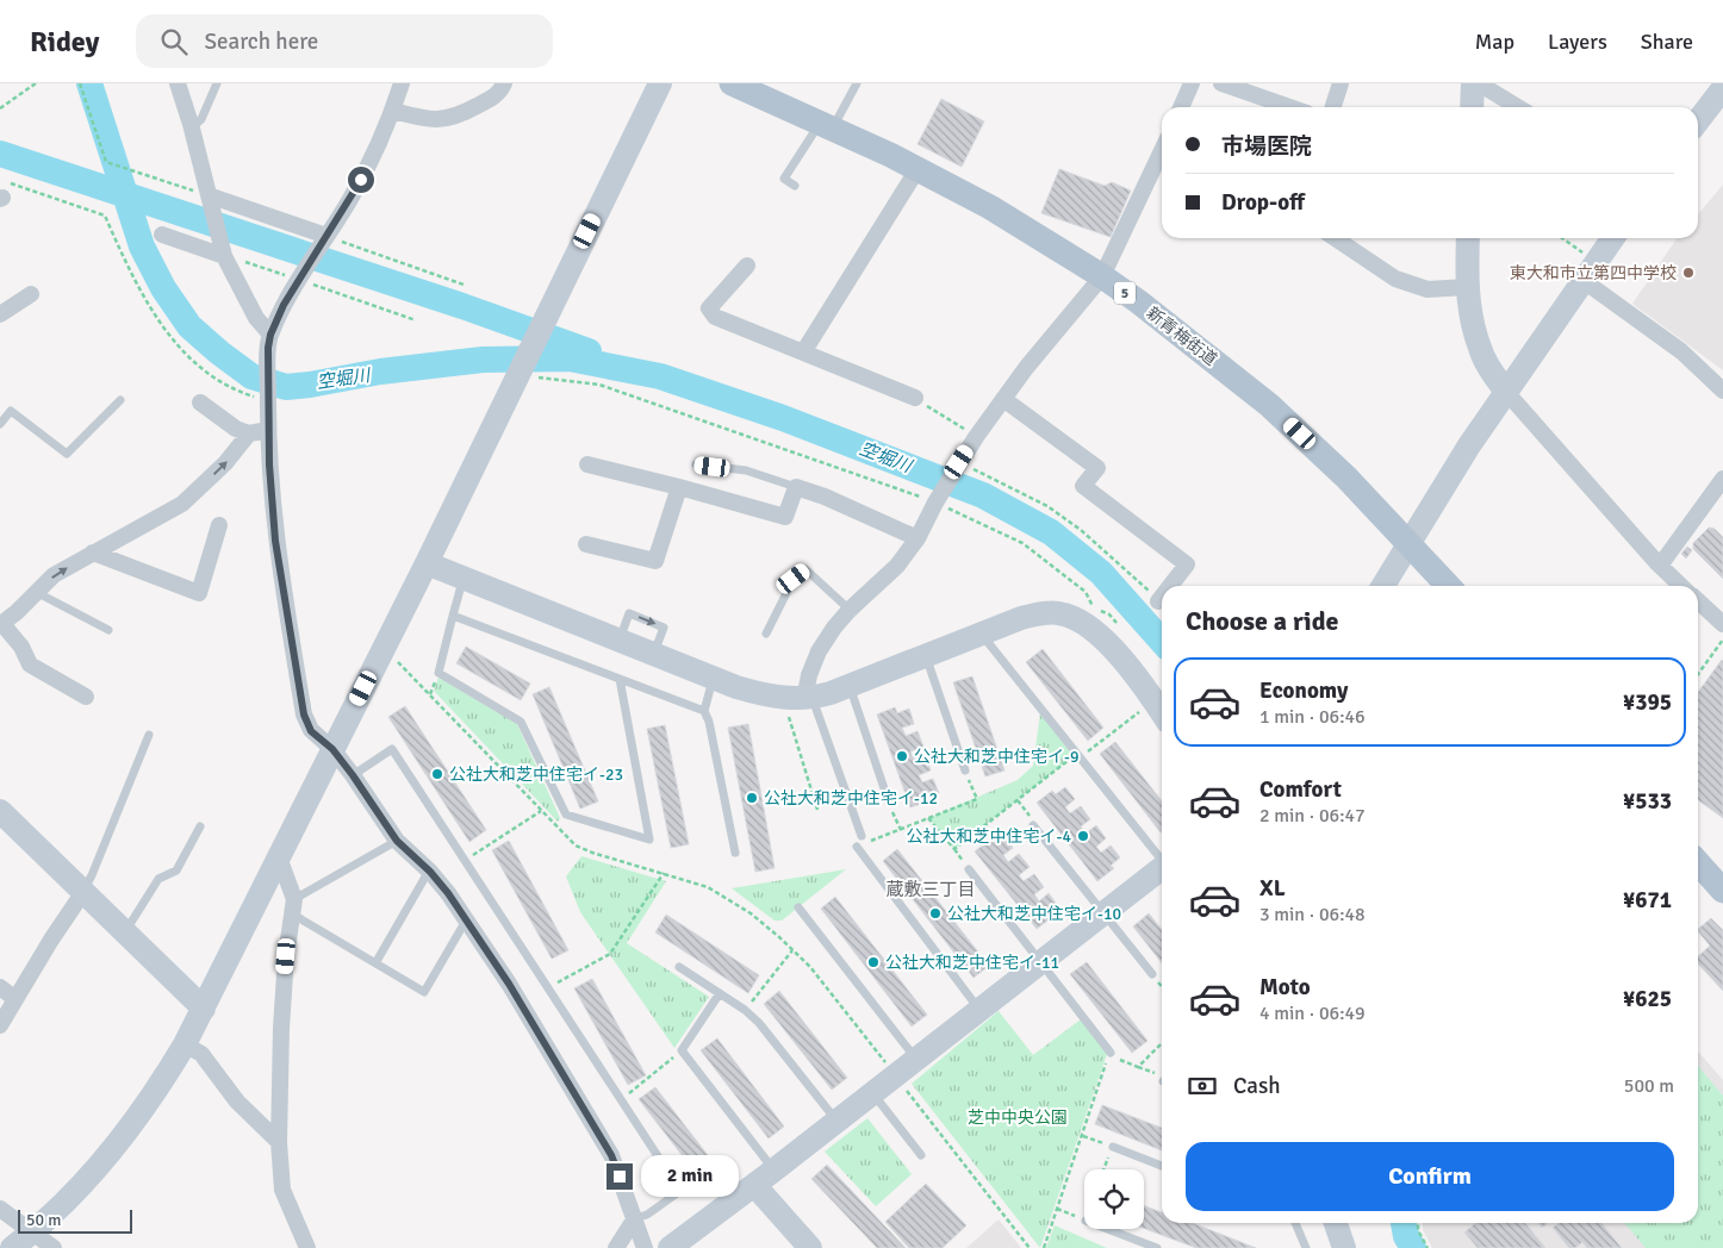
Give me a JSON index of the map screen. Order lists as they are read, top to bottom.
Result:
{
  "streets": {
    "main road": ["5", "新青梅街道"]
  },
  "districts": ["蔵敷三丁目"],
  "water": ["空堀川"],
  "parks": ["芝中中央公園"],
  "places": [
    "東大和市立第四中学校",
    "公社大和芝中住宅イ-9",
    "公社大和芝中住宅イ-23",
    "公社大和芝中住宅イ-12",
    "公社大和芝中住宅イ-4",
    "公社大和芝中住宅イ-10",
    "公社大和芝中住宅イ-11"
  ],
  "scale_bar": "50 m",
  "page": {
    "header": "Ridey",
    "search": "Search here",
    "nav": ["Map", "Layers", "Share"],
    "banner": ["市場医院", "Drop-off"],
    "heading": "Choose a ride",
    "list": [
      {
        "name": "Economy",
        "note": "1 min · 06:46",
        "value": "¥395"
      },
      {
        "name": "Comfort",
        "note": "2 min · 06:47",
        "value": "¥533"
      },
      {
        "name": "XL",
        "note": "3 min · 06:48",
        "value": "¥671"
      },
      {
        "name": "Moto",
        "note": "4 min · 06:49",
        "value": "¥625"
      }
    ],
    "pay": ["Cash", "500 m"],
    "buttons": "Confirm",
    "bubble": "2 min",
    "scale": "50 m"
  }
}
